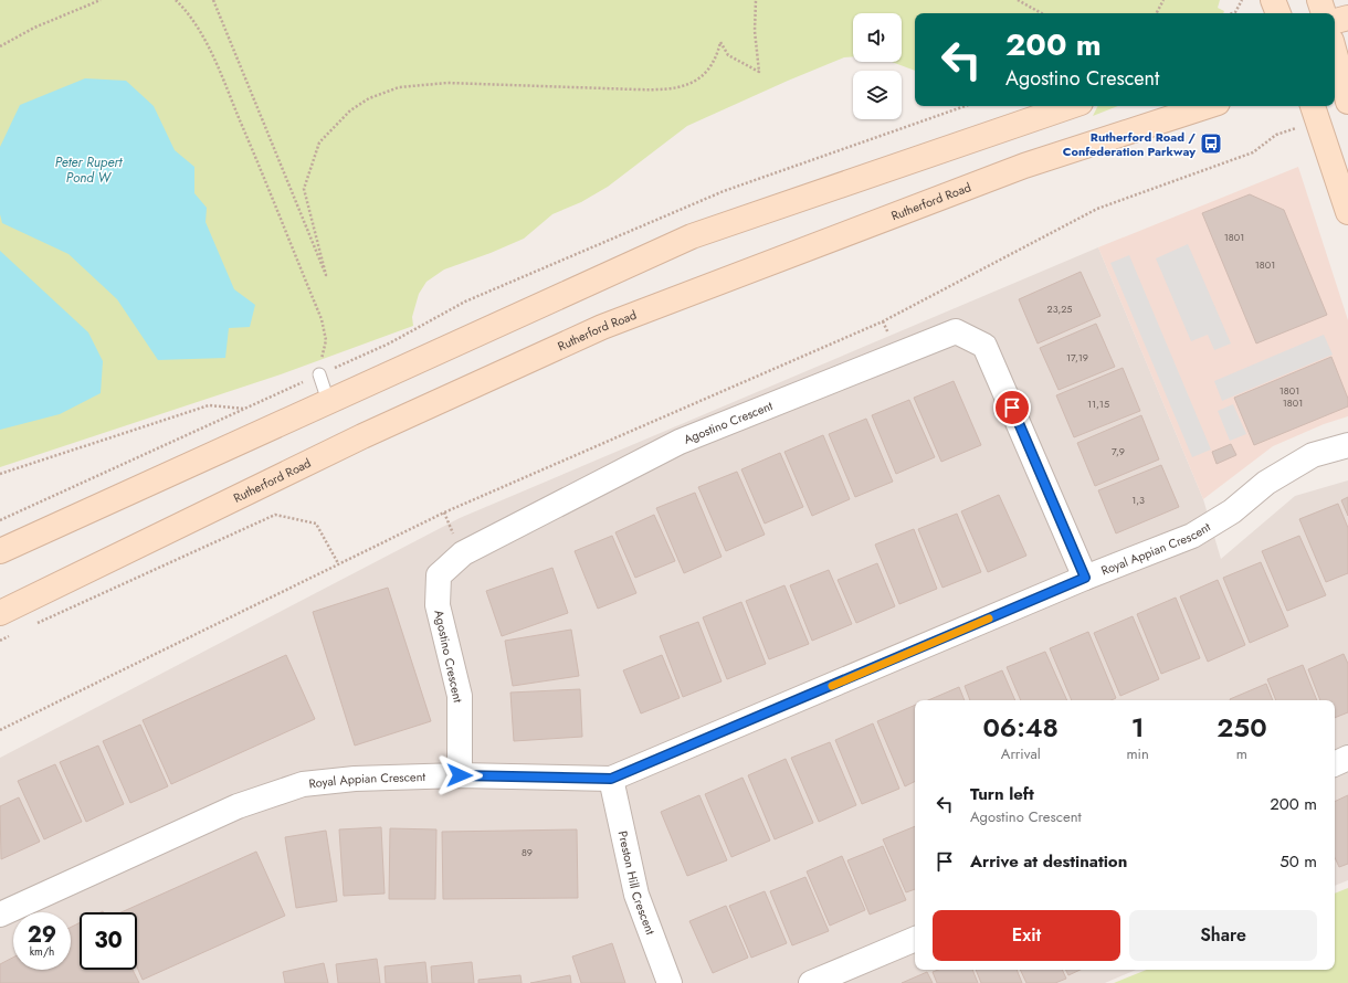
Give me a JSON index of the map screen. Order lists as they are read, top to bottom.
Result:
{
  "streets": {
    "main road": ["Rutherford Road"],
    "street": ["Agostino Crescent", "Royal Appian Crescent", "Preston Hill Crescent"]
  },
  "crossings": [
    ["Agostino Crescent", "Royal Appian Crescent"],
    ["Royal Appian Crescent", "Preston Hill Crescent"]
  ],
  "water": ["Peter Rupert Pond W"],
  "places": {
    "bus stop": ["Rutherford Road / Confederation Parkway"]
  },
  "house_numbers": [
    "1801",
    "1801",
    "23,25",
    "17,19",
    "1801",
    "1801",
    "11,15",
    "7,9",
    "1,3",
    "89"
  ],
  "page": {
    "turn": ["200 m", "Agostino Crescent"],
    "eta": [
      "06:48",
      "Arrival",
      "1",
      "min",
      "250",
      "m"
    ],
    "list": [
      {
        "name": "Turn left",
        "note": "Agostino Crescent",
        "value": "200 m"
      },
      {
        "name": "Arrive at destination",
        "value": "50 m"
      }
    ],
    "buttons": ["Exit", "Share"],
    "speed": "29 km/h",
    "limit": "30"
  }
}
